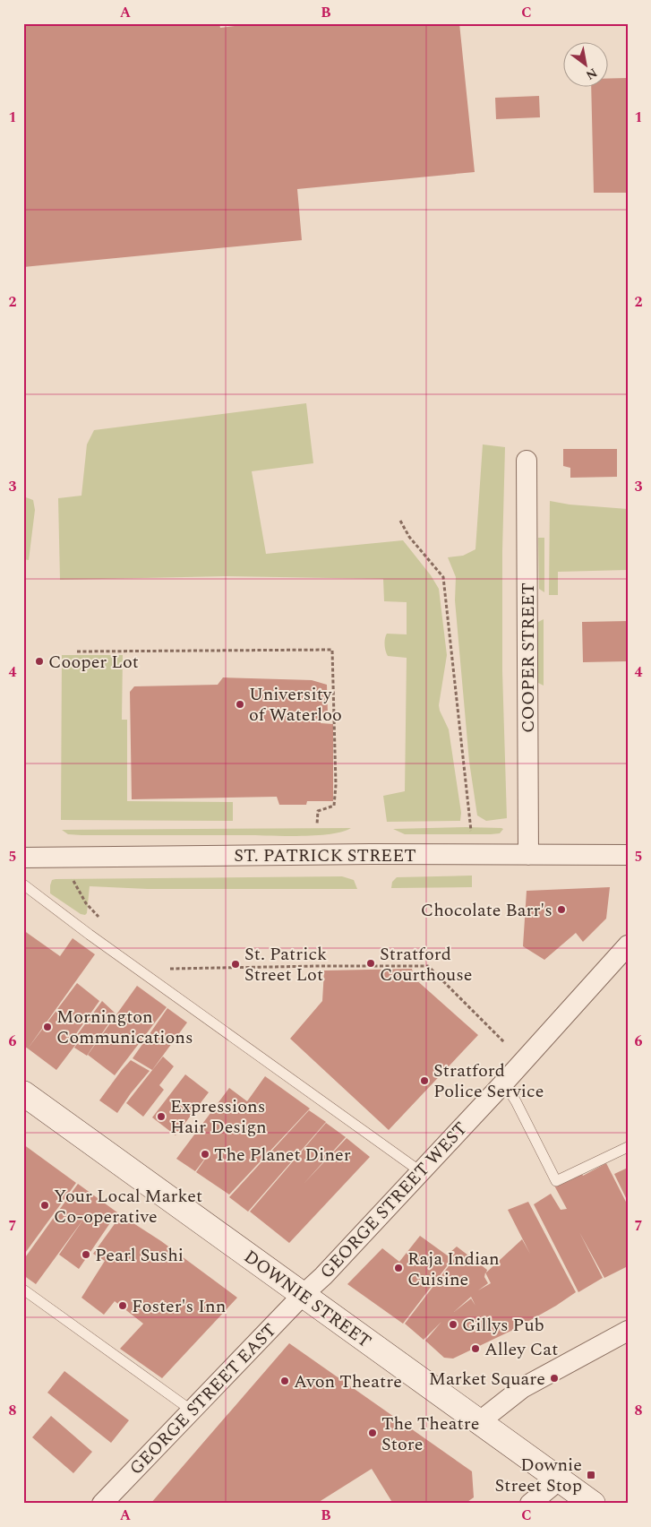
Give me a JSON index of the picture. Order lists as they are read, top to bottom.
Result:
{
  "streets": {
    "main road": ["DOWNIE STREET"],
    "street": [
      "COOPER STREET",
      "ST. PATRICK STREET",
      "GEORGE STREET WEST",
      "GEORGE STREET EAST"
    ]
  },
  "crossings": [
    ["COOPER STREET", "ST. PATRICK STREET"],
    ["GEORGE STREET WEST", "DOWNIE STREET"],
    ["GEORGE STREET WEST", "GEORGE STREET EAST"],
    ["DOWNIE STREET", "GEORGE STREET EAST"]
  ],
  "places": {
    "other": [
      "Cooper Lot",
      "University of Waterloo",
      "Chocolate Barr's",
      "Stratford Courthouse",
      "St. Patrick Street Lot",
      "Mornington Communications",
      "Stratford Police Service",
      "Expressions Hair Design",
      "The Planet Diner",
      "Your Local Market Co-operative",
      "Pearl Sushi",
      "Raja Indian Cuisine",
      "Foster's Inn",
      "Gillys Pub",
      "Alley Cat",
      "Market Square",
      "Avon Theatre",
      "The Theatre Store"
    ],
    "transit": ["Downie Street Stop"]
  },
  "north": "bottom right",
  "grid": {
    "columns": ["A", "B", "C"],
    "rows": [
      "1",
      "2",
      "3",
      "4",
      "5",
      "6",
      "7",
      "8"
    ]
  }
}
